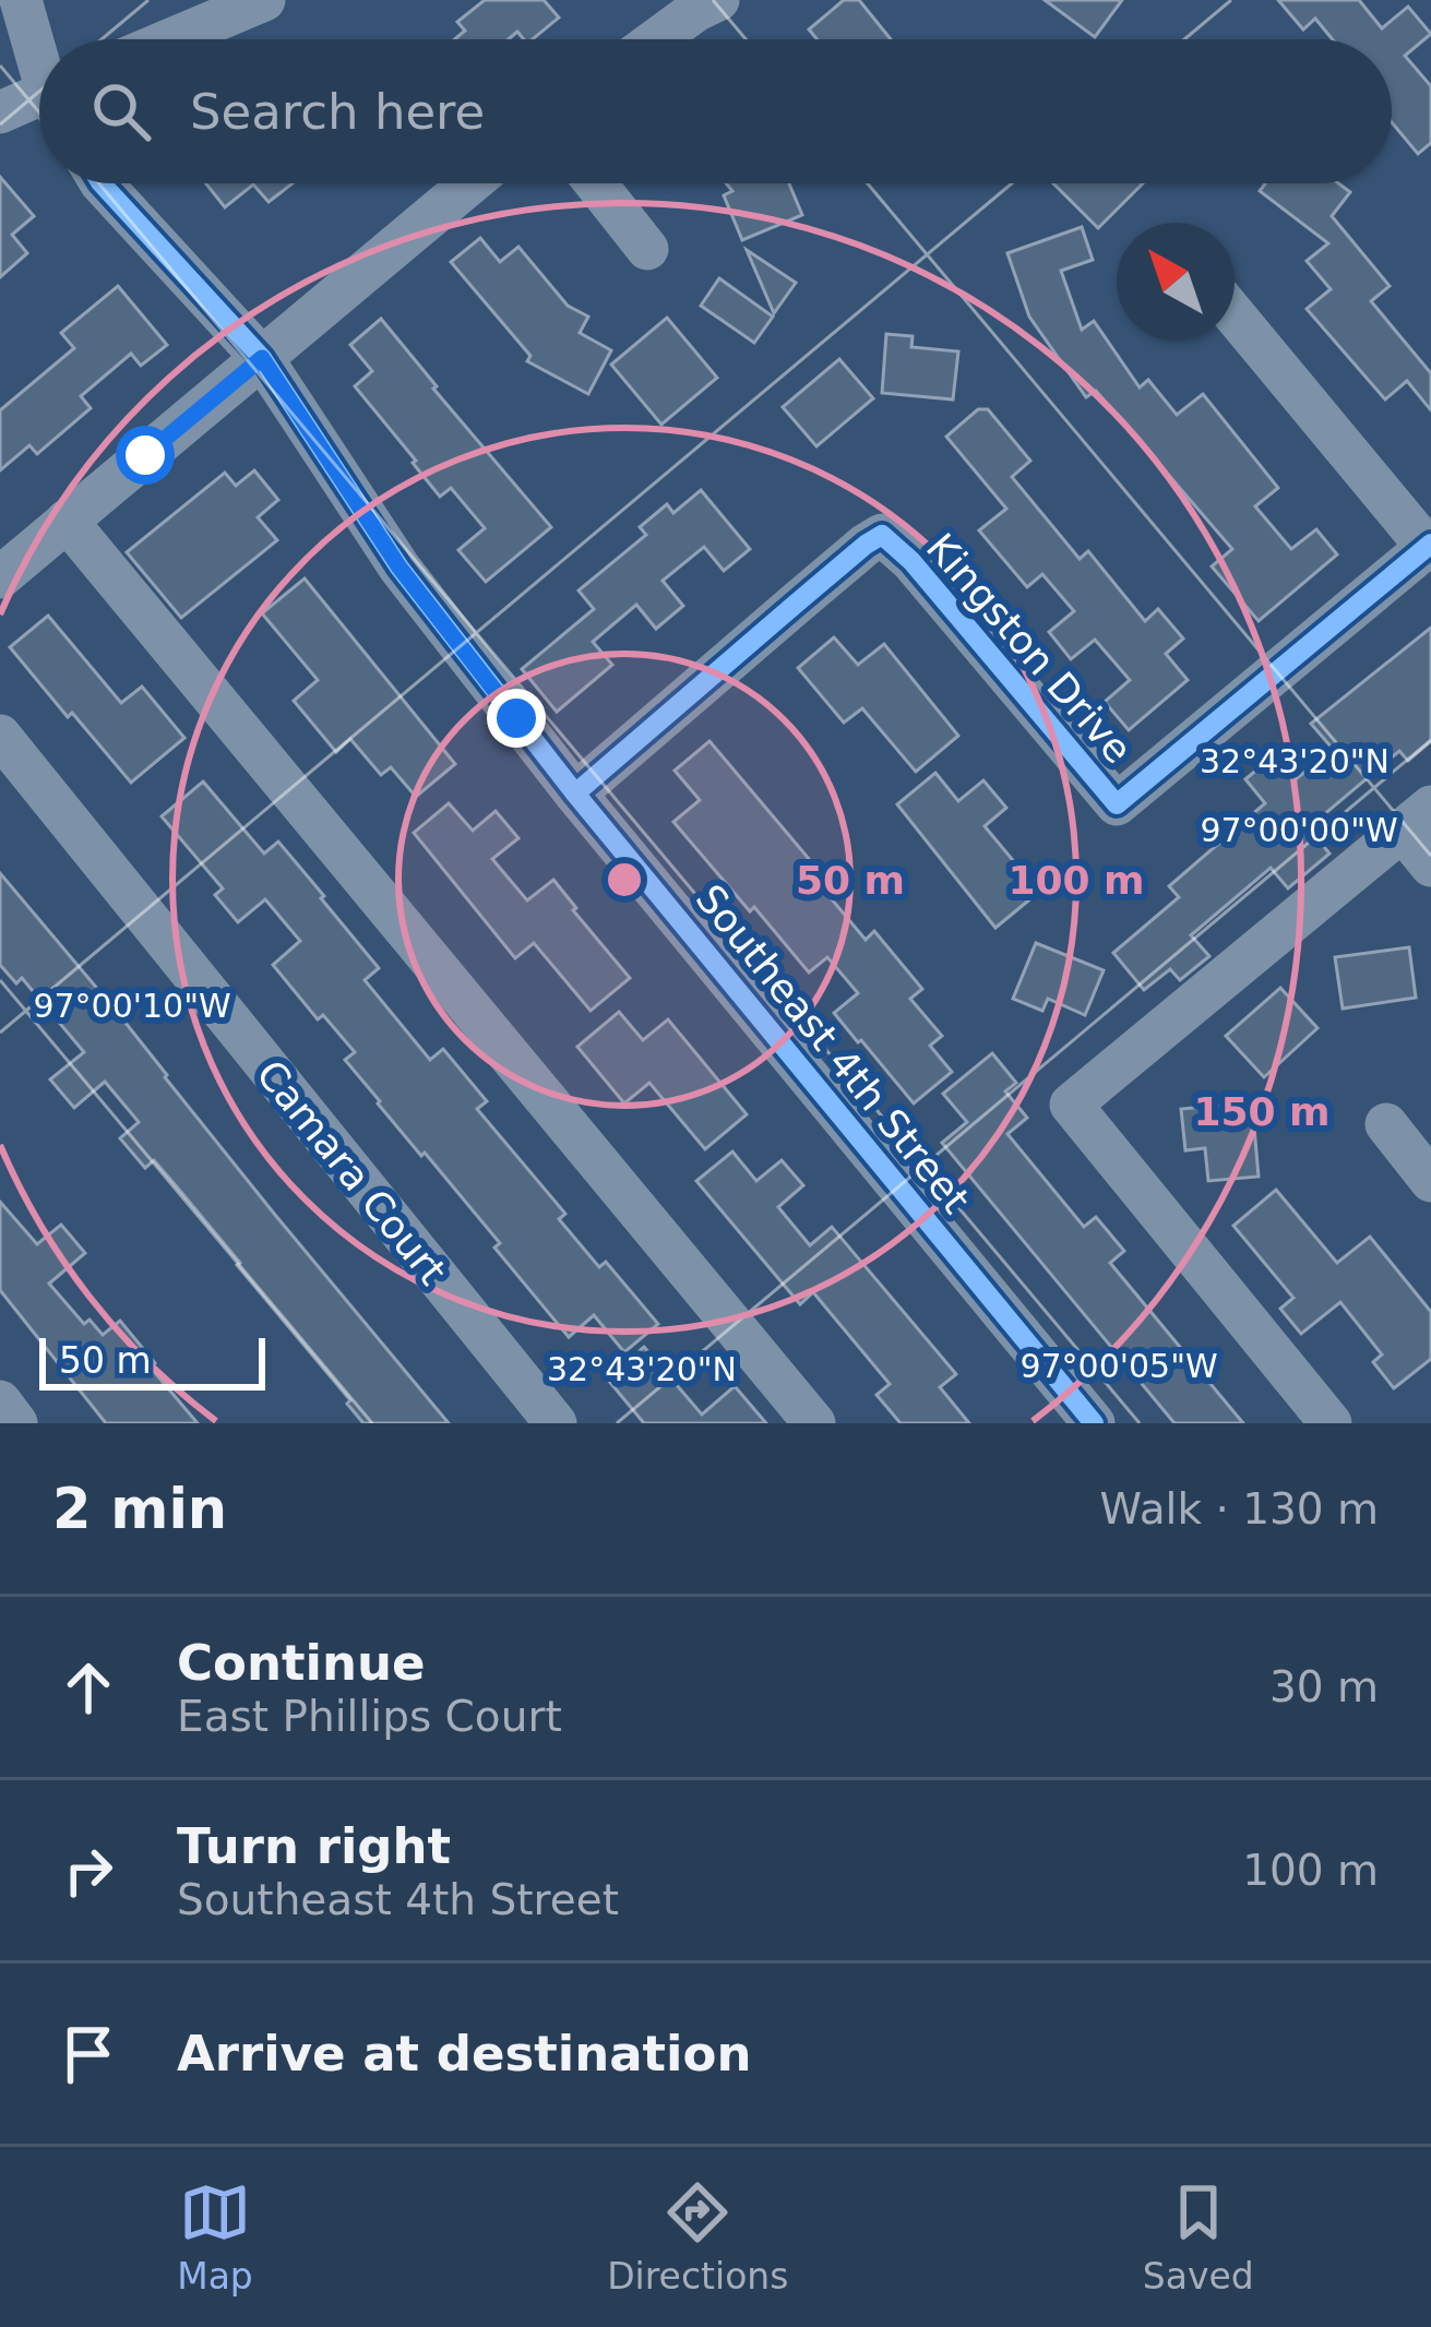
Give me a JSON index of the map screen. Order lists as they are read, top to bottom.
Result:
{
  "streets": {
    "street": ["Kingston Drive", "Southeast 4th Street", "Camara Court"]
  },
  "crossings": [
    ["Kingston Drive", "Southeast 4th Street"]
  ],
  "scale_bar": "50 m",
  "north": "top left",
  "page": {
    "search": "Search here",
    "scale": "50 m",
    "heading": ["2 min", "Walk · 130 m"],
    "list": [
      ["Continue", "East Phillips Court", "30 m"],
      ["Turn right", "Southeast 4th Street", "100 m"],
      "Arrive at destination"
    ],
    "nav": ["Map", "Directions", "Saved"]
  },
  "coordinates": [
    "32°43'20\"N",
    "97°00'00\"W",
    "97°00'10\"W",
    "97°00'05\"W"
  ],
  "rings": ["50 m", "100 m", "150 m"]
}
